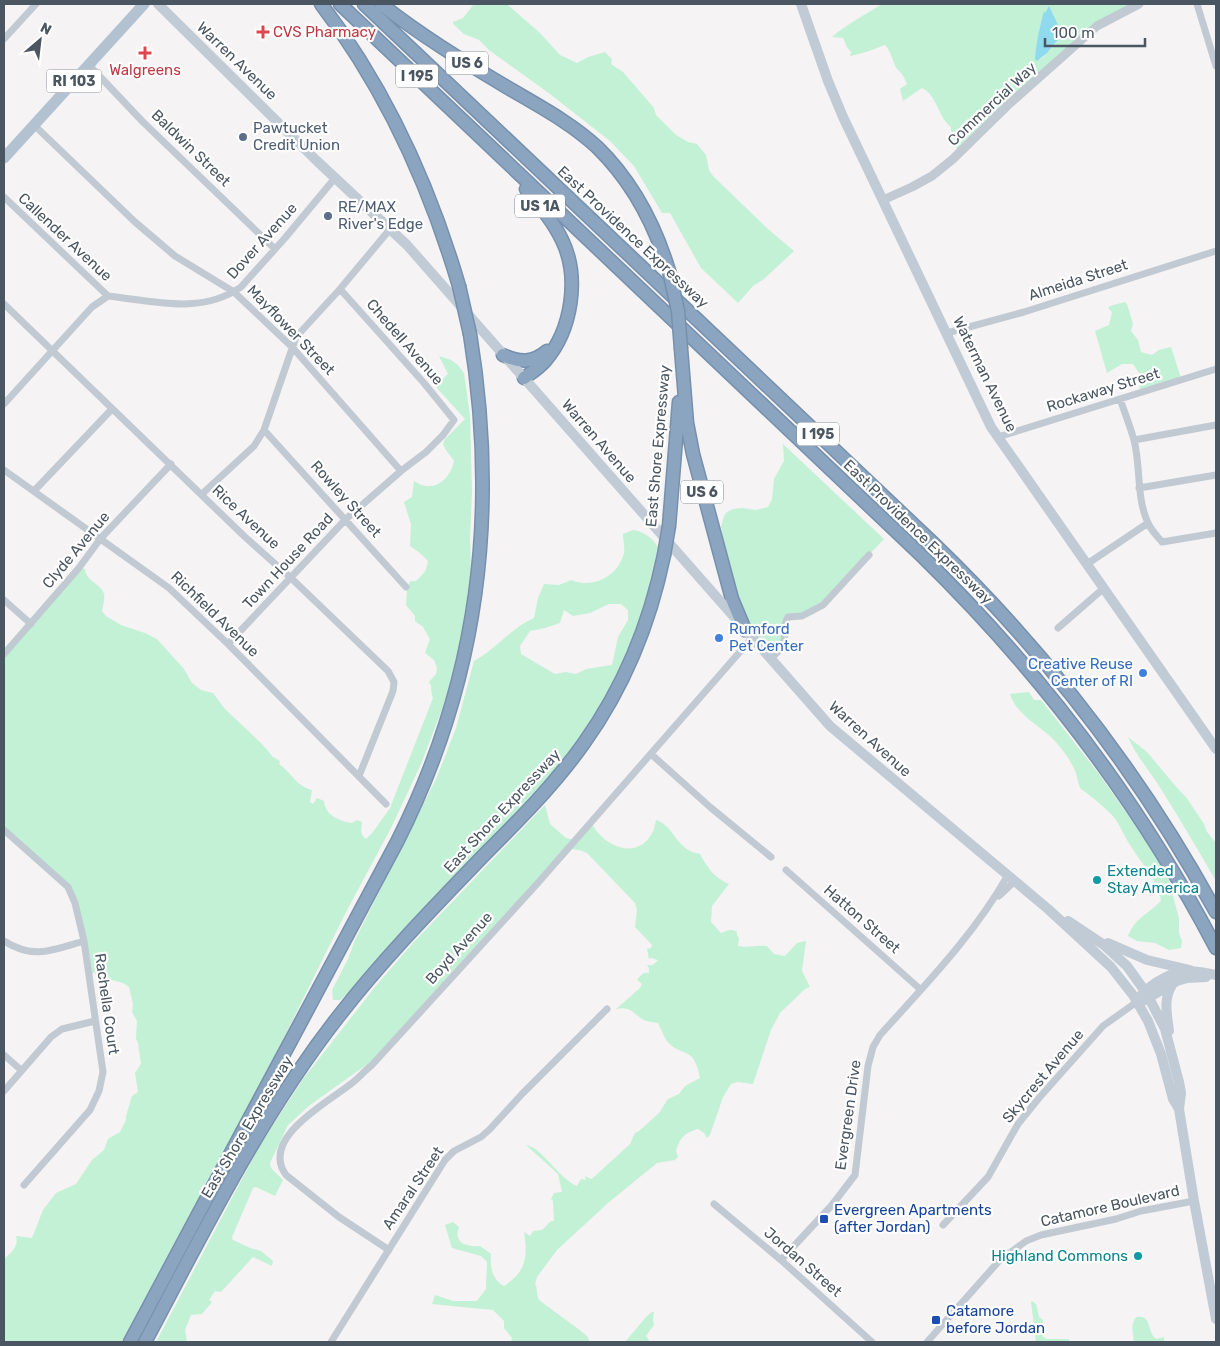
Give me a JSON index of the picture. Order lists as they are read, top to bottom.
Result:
{
  "streets": {
    "highway": [
      "US 6",
      "I 195",
      "US 1A",
      "East Providence Expressway",
      "East Shore Expressway"
    ],
    "main road": ["Warren Avenue", "RI 103", "Waterman Avenue"],
    "street": [
      "Commercial Way",
      "Baldwin Street",
      "Callender Avenue",
      "Dover Avenue",
      "Almeida Street",
      "Mayflower Street",
      "Chedell Avenue",
      "Rockaway Street",
      "Rowley Street",
      "Rice Avenue",
      "Clyde Avenue",
      "Town House Road",
      "Richfield Avenue",
      "Hatton Street",
      "Boyd Avenue",
      "Rachella Court",
      "Skycrest Avenue",
      "Evergreen Drive",
      "Amaral Street",
      "Catamore Boulevard",
      "Jordan Street"
    ]
  },
  "crossings": [
    ["Warren Avenue", "US 6"],
    ["Warren Avenue", "US 1A"],
    ["Warren Avenue", "Dover Avenue"],
    ["Warren Avenue", "Boyd Avenue"],
    ["Warren Avenue", "Skycrest Avenue"],
    ["Warren Avenue", "Evergreen Drive"],
    ["US 6", "East Shore Expressway"],
    ["US 6", "Boyd Avenue"],
    ["US 6", "Skycrest Avenue"],
    ["US 6", "Catamore Boulevard"],
    ["RI 103", "Baldwin Street"],
    ["RI 103", "Mayflower Street"],
    ["Commercial Way", "Waterman Avenue"],
    ["Baldwin Street", "Dover Avenue"],
    ["US 1A", "East Providence Expressway"],
    ["Callender Avenue", "Dover Avenue"],
    ["Dover Avenue", "Mayflower Street"],
    ["Almeida Street", "Waterman Avenue"],
    ["Mayflower Street", "Town House Road"],
    ["Chedell Avenue", "Town House Road"],
    ["Waterman Avenue", "Rockaway Street"],
    ["Rowley Street", "Town House Road"],
    ["Rice Avenue", "Clyde Avenue"],
    ["Rice Avenue", "Town House Road"],
    ["Rice Avenue", "Richfield Avenue"],
    ["Clyde Avenue", "Richfield Avenue"],
    ["Town House Road", "Richfield Avenue"],
    ["Hatton Street", "Evergreen Drive"],
    ["Boyd Avenue", "Amaral Street"],
    ["Evergreen Drive", "Jordan Street"]
  ],
  "places": {
    "health": ["CVS Pharmacy", "Walgreens"],
    "other": [
      "Pawtucket Credit Union",
      "RE/MAX River's Edge",
      "Rumford Pet Center",
      "Creative Reuse Center of RI",
      "Extended Stay America",
      "Highland Commons"
    ],
    "transit": ["Evergreen Apartments (after Jordan)", "Catamore before Jordan"]
  },
  "scale_bar": "100 m",
  "north": "top right"
}
